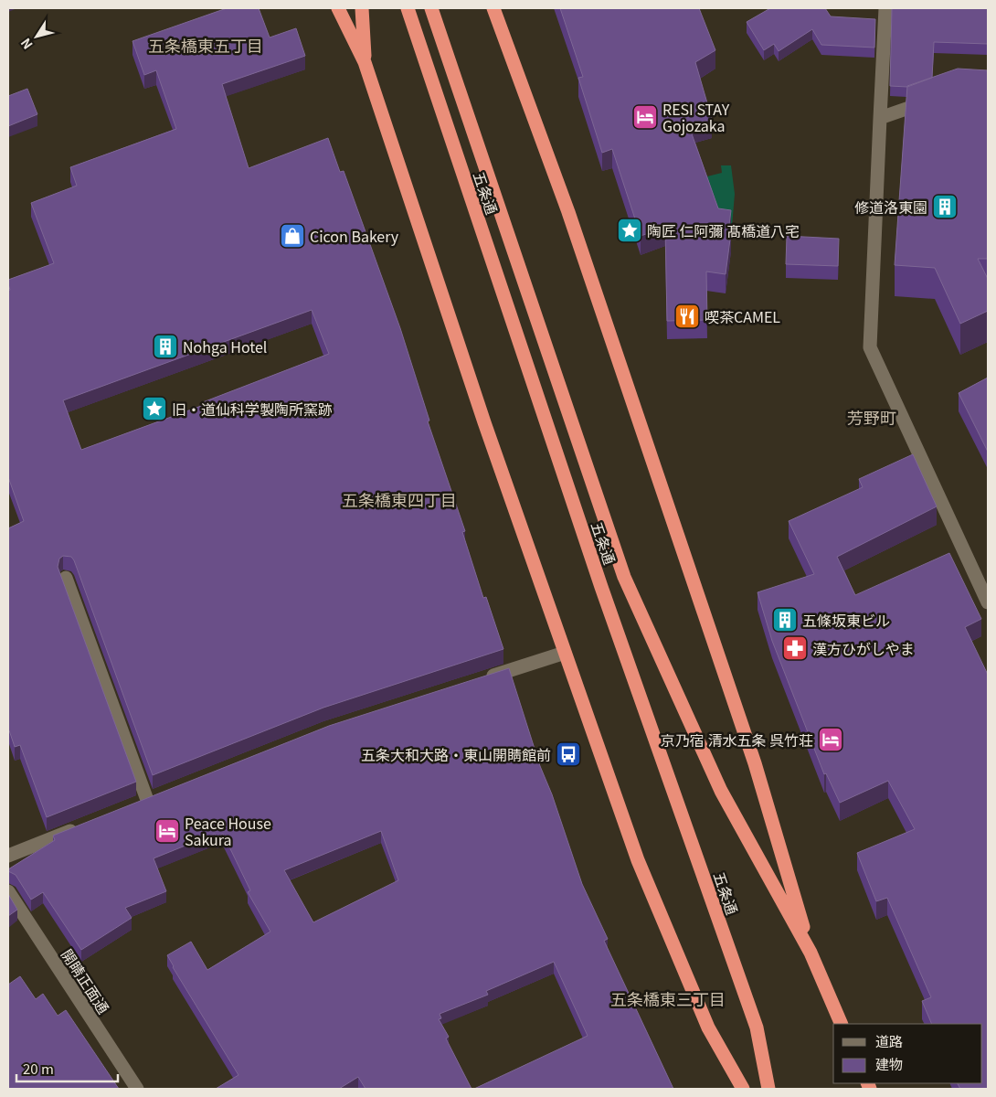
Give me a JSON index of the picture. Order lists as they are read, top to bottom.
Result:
{
  "streets": {
    "highway": ["五条通"],
    "street": ["開睛正面通"]
  },
  "districts": [
    "五条橋東五丁目",
    "芳野町",
    "五条橋東四丁目",
    "五条橋東三丁目"
  ],
  "places": {
    "hotel": ["RESI STAY Gojozaka", "京乃宿 清水五条 呉竹荘", "Peace House Sakura"],
    "building": ["修道洛東園", "Nohga Hotel", "五條坂東ビル"],
    "place": ["陶匠 仁阿彌 髙橋道八宅", "旧・道仙科学製陶所窯跡"],
    "shop": ["Cicon Bakery"],
    "restaurant": ["喫茶CAMEL"],
    "pharmacy": ["漢方ひがしやま"],
    "bus stop": ["五条大和大路・東山開睛館前"]
  },
  "legend": ["道路", "建物"],
  "scale_bar": "20 m",
  "north": "bottom left"
}
